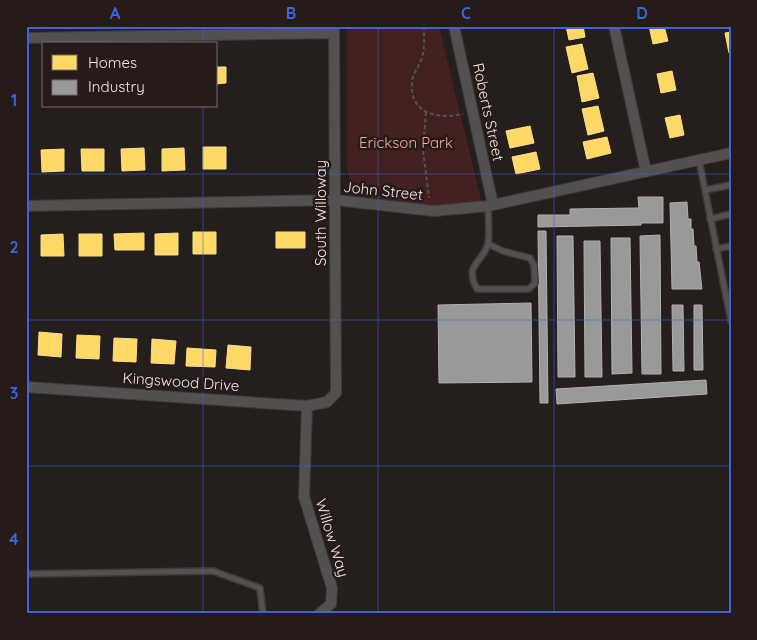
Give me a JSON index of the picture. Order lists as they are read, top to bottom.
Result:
{
  "streets": {
    "street": [
      "Roberts Street",
      "John Street",
      "South Willoway",
      "Kingswood Drive",
      "Willow Way"
    ]
  },
  "crossings": [
    ["Roberts Street", "John Street"],
    ["John Street", "South Willoway"],
    ["South Willoway", "Kingswood Drive"],
    ["Kingswood Drive", "Willow Way"]
  ],
  "parks": ["Erickson Park"],
  "legend": ["Homes", "Industry"],
  "grid": {
    "columns": [
      "A",
      "B",
      "C",
      "D"
    ],
    "rows": [
      "1",
      "2",
      "3",
      "4"
    ]
  }
}
